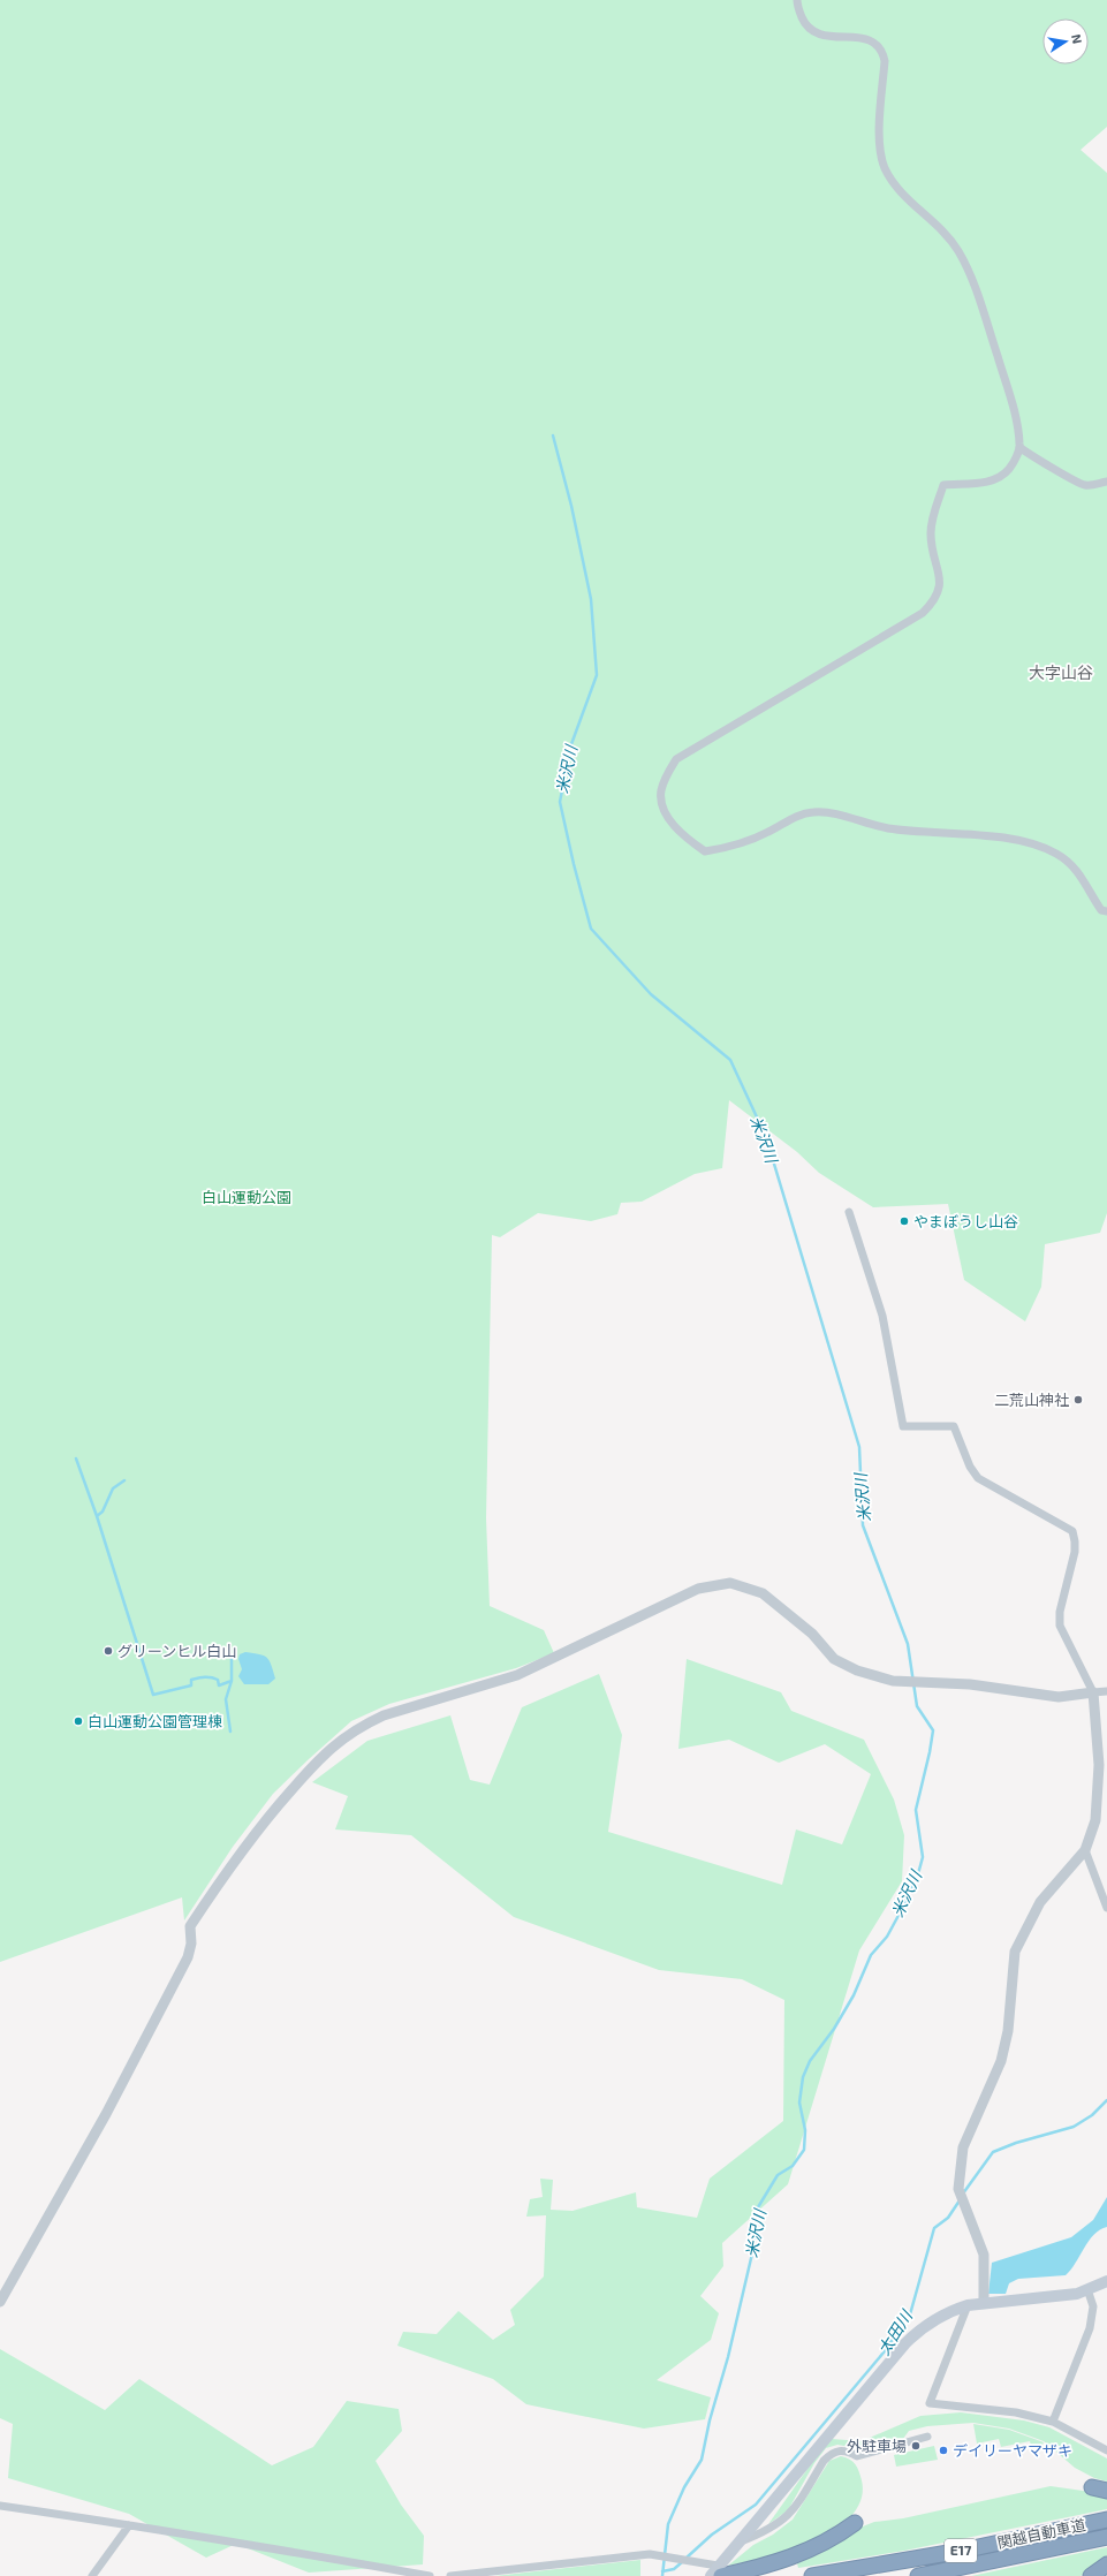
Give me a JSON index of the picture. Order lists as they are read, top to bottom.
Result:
{
  "streets": {
    "highway": ["関越自動車道", "E17"]
  },
  "districts": ["大字山谷"],
  "water": ["米沢川", "太田川"],
  "parks": ["白山運動公園"],
  "places": [
    "やまぼうし山谷",
    "二荒山神社",
    "グリーンヒル白山",
    "白山運動公園管理棟",
    "外駐車場",
    "デイリーヤマザキ"
  ],
  "north": "right"
}
